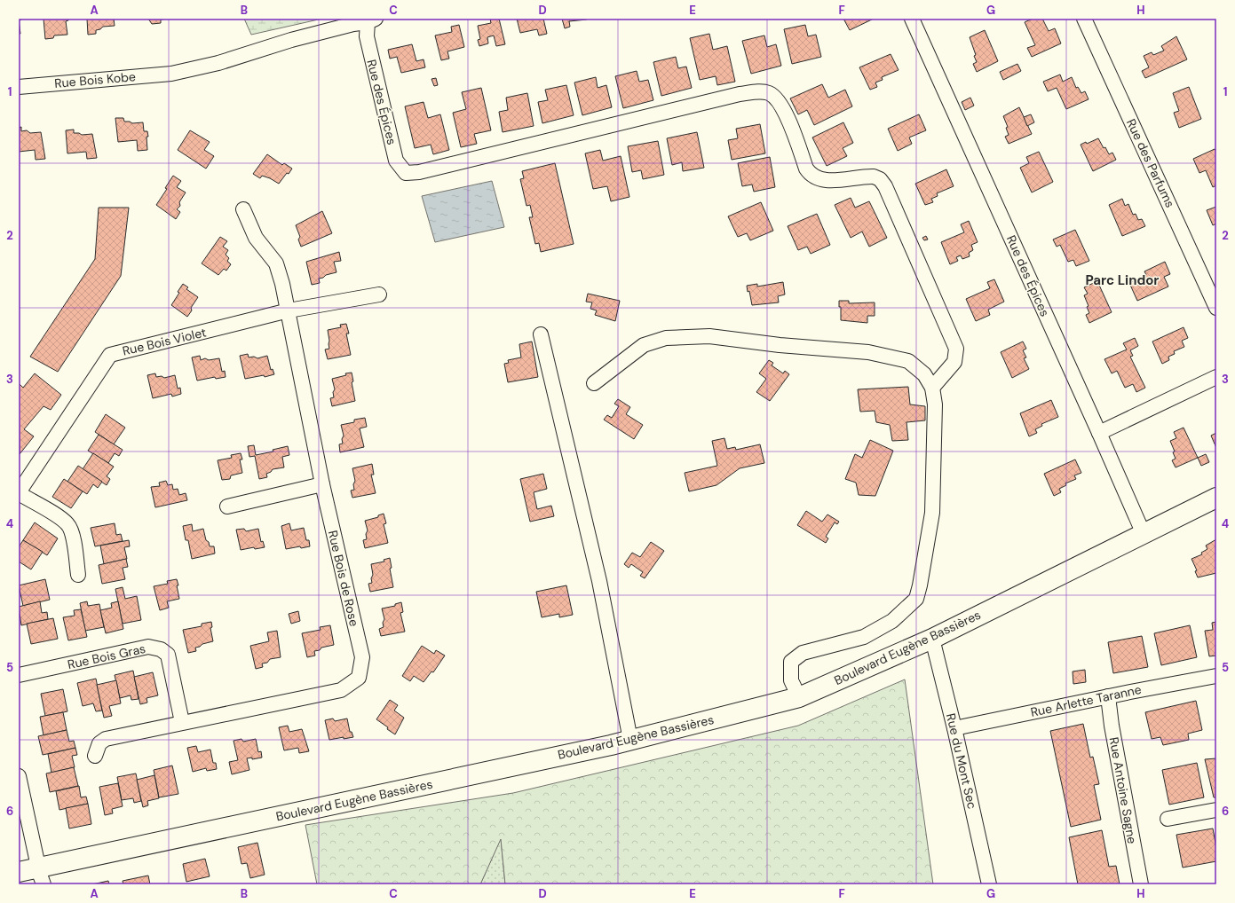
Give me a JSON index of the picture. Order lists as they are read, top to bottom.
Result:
{
  "streets": {
    "street": [
      "Rue Bois Kobe",
      "Rue des Épices",
      "Rue des Parfums",
      "Rue Bois Violet",
      "Rue Bois de Rose",
      "Boulevard Eugène Bassières",
      "Rue Bois Gras",
      "Rue Arlette Taranne",
      "Rue du Mont Sec",
      "Rue Antoine Sagne"
    ]
  },
  "crossings": [
    ["Rue Bois Kobe", "Rue des Épices"],
    ["Rue des Épices", "Boulevard Eugène Bassières"],
    ["Rue Bois Violet", "Rue Bois de Rose"],
    ["Rue Bois de Rose", "Rue Bois Gras"],
    ["Boulevard Eugène Bassières", "Rue du Mont Sec"],
    ["Rue Arlette Taranne", "Rue du Mont Sec"],
    ["Rue Arlette Taranne", "Rue Antoine Sagne"]
  ],
  "districts": ["Parc Lindor"],
  "grid": {
    "columns": [
      "A",
      "B",
      "C",
      "D",
      "E",
      "F",
      "G",
      "H"
    ],
    "rows": [
      "1",
      "2",
      "3",
      "4",
      "5",
      "6"
    ]
  }
}
